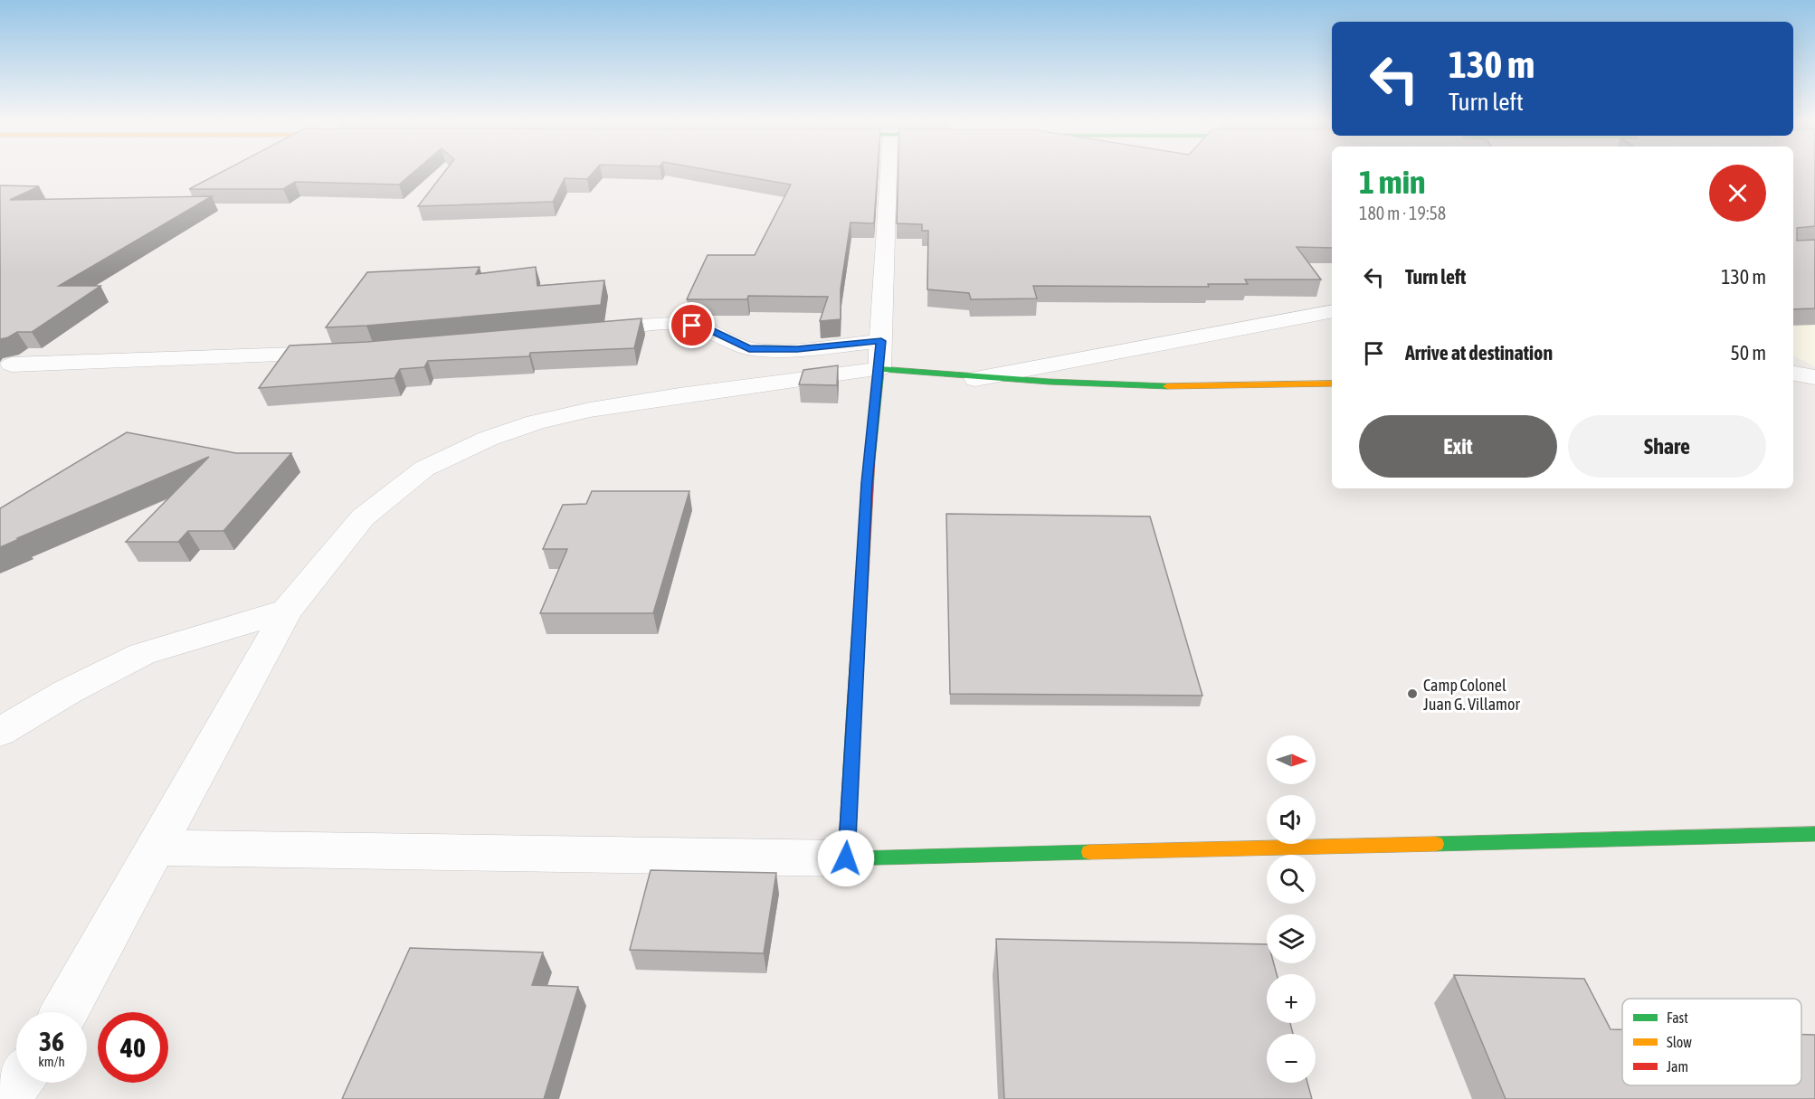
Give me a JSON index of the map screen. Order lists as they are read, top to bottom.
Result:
{
  "places": ["Camp Colonel Juan G. Villamor"],
  "legend": ["Fast", "Slow", "Jam"],
  "north": "right",
  "page": {
    "turn": ["130 m", "Turn left"],
    "heading": ["1 min", "180 m · 19:58"],
    "list": [
      {
        "name": "Turn left",
        "value": "130 m"
      },
      {
        "name": "Arrive at destination",
        "value": "50 m"
      }
    ],
    "buttons": ["Exit", "Share"],
    "map_buttons": ["+", "−"],
    "speed": "36 km/h",
    "limit": "40"
  }
}
